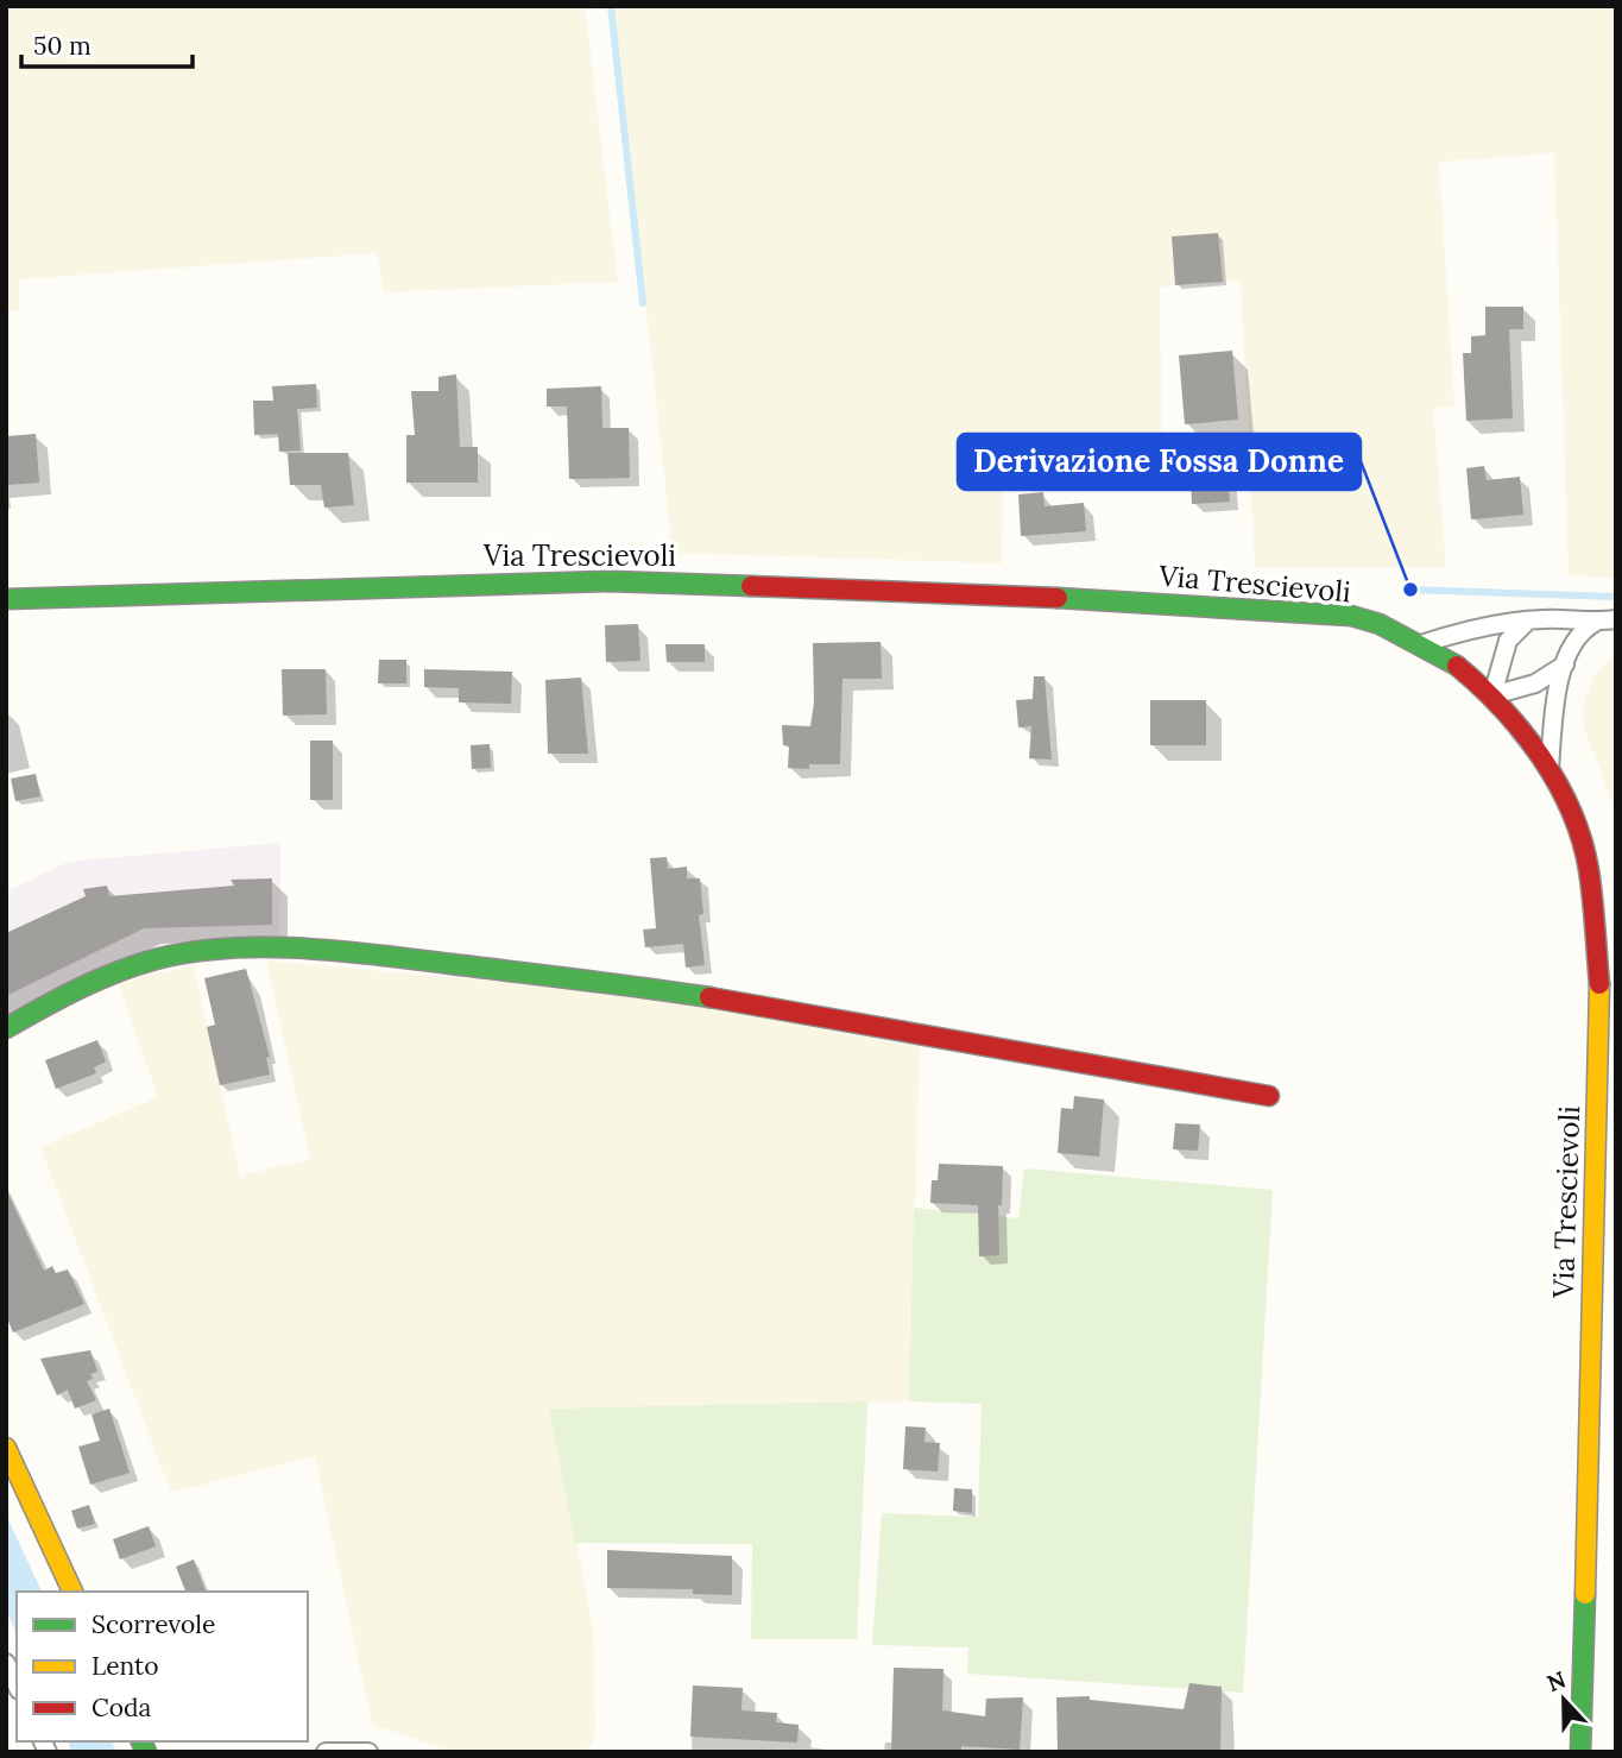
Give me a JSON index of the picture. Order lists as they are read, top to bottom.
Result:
{
  "streets": {
    "main road": ["Via Trescievoli"]
  },
  "places": ["Derivazione Fossa Donne"],
  "legend": ["Scorrevole", "Lento", "Coda"],
  "scale_bar": "50 m",
  "north": "top"
}
